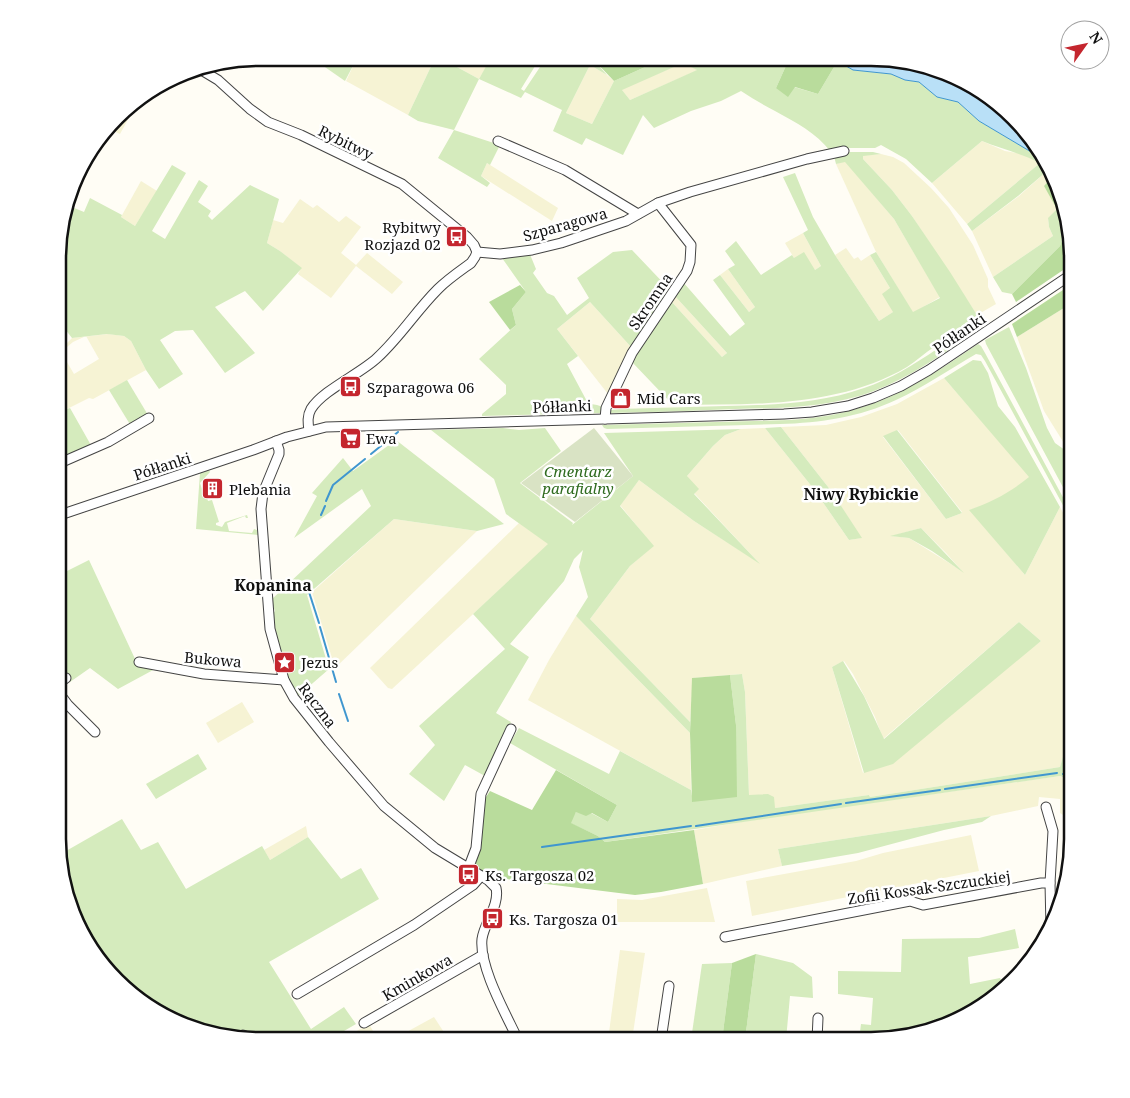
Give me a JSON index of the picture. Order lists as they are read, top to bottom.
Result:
{
  "streets": {
    "street": [
      "Rybitwy",
      "Szparagowa",
      "Skromna",
      "Półłanki",
      "Bukowa",
      "Rączna",
      "Zofii Kossak-Szczuckiej",
      "Kminkowa"
    ]
  },
  "crossings": [
    ["Rybitwy", "Szparagowa"],
    ["Szparagowa", "Skromna"],
    ["Skromna", "Półłanki"],
    ["Półłanki", "Rączna"],
    ["Bukowa", "Rączna"],
    ["Rączna", "Kminkowa"]
  ],
  "districts": ["Niwy Rybickie", "Kopanina"],
  "parks": ["Cmentarz parafialny"],
  "places": {
    "bus stop": [
      "Rybitwy Rozjazd 02",
      "Szparagowa 06",
      "Ks. Targosza 02",
      "Ks. Targosza 01"
    ],
    "shop": ["Mid Cars"],
    "supermarket": ["Ewa"],
    "building": ["Plebania"],
    "place": ["Jezus"]
  },
  "north": "top right"
}
